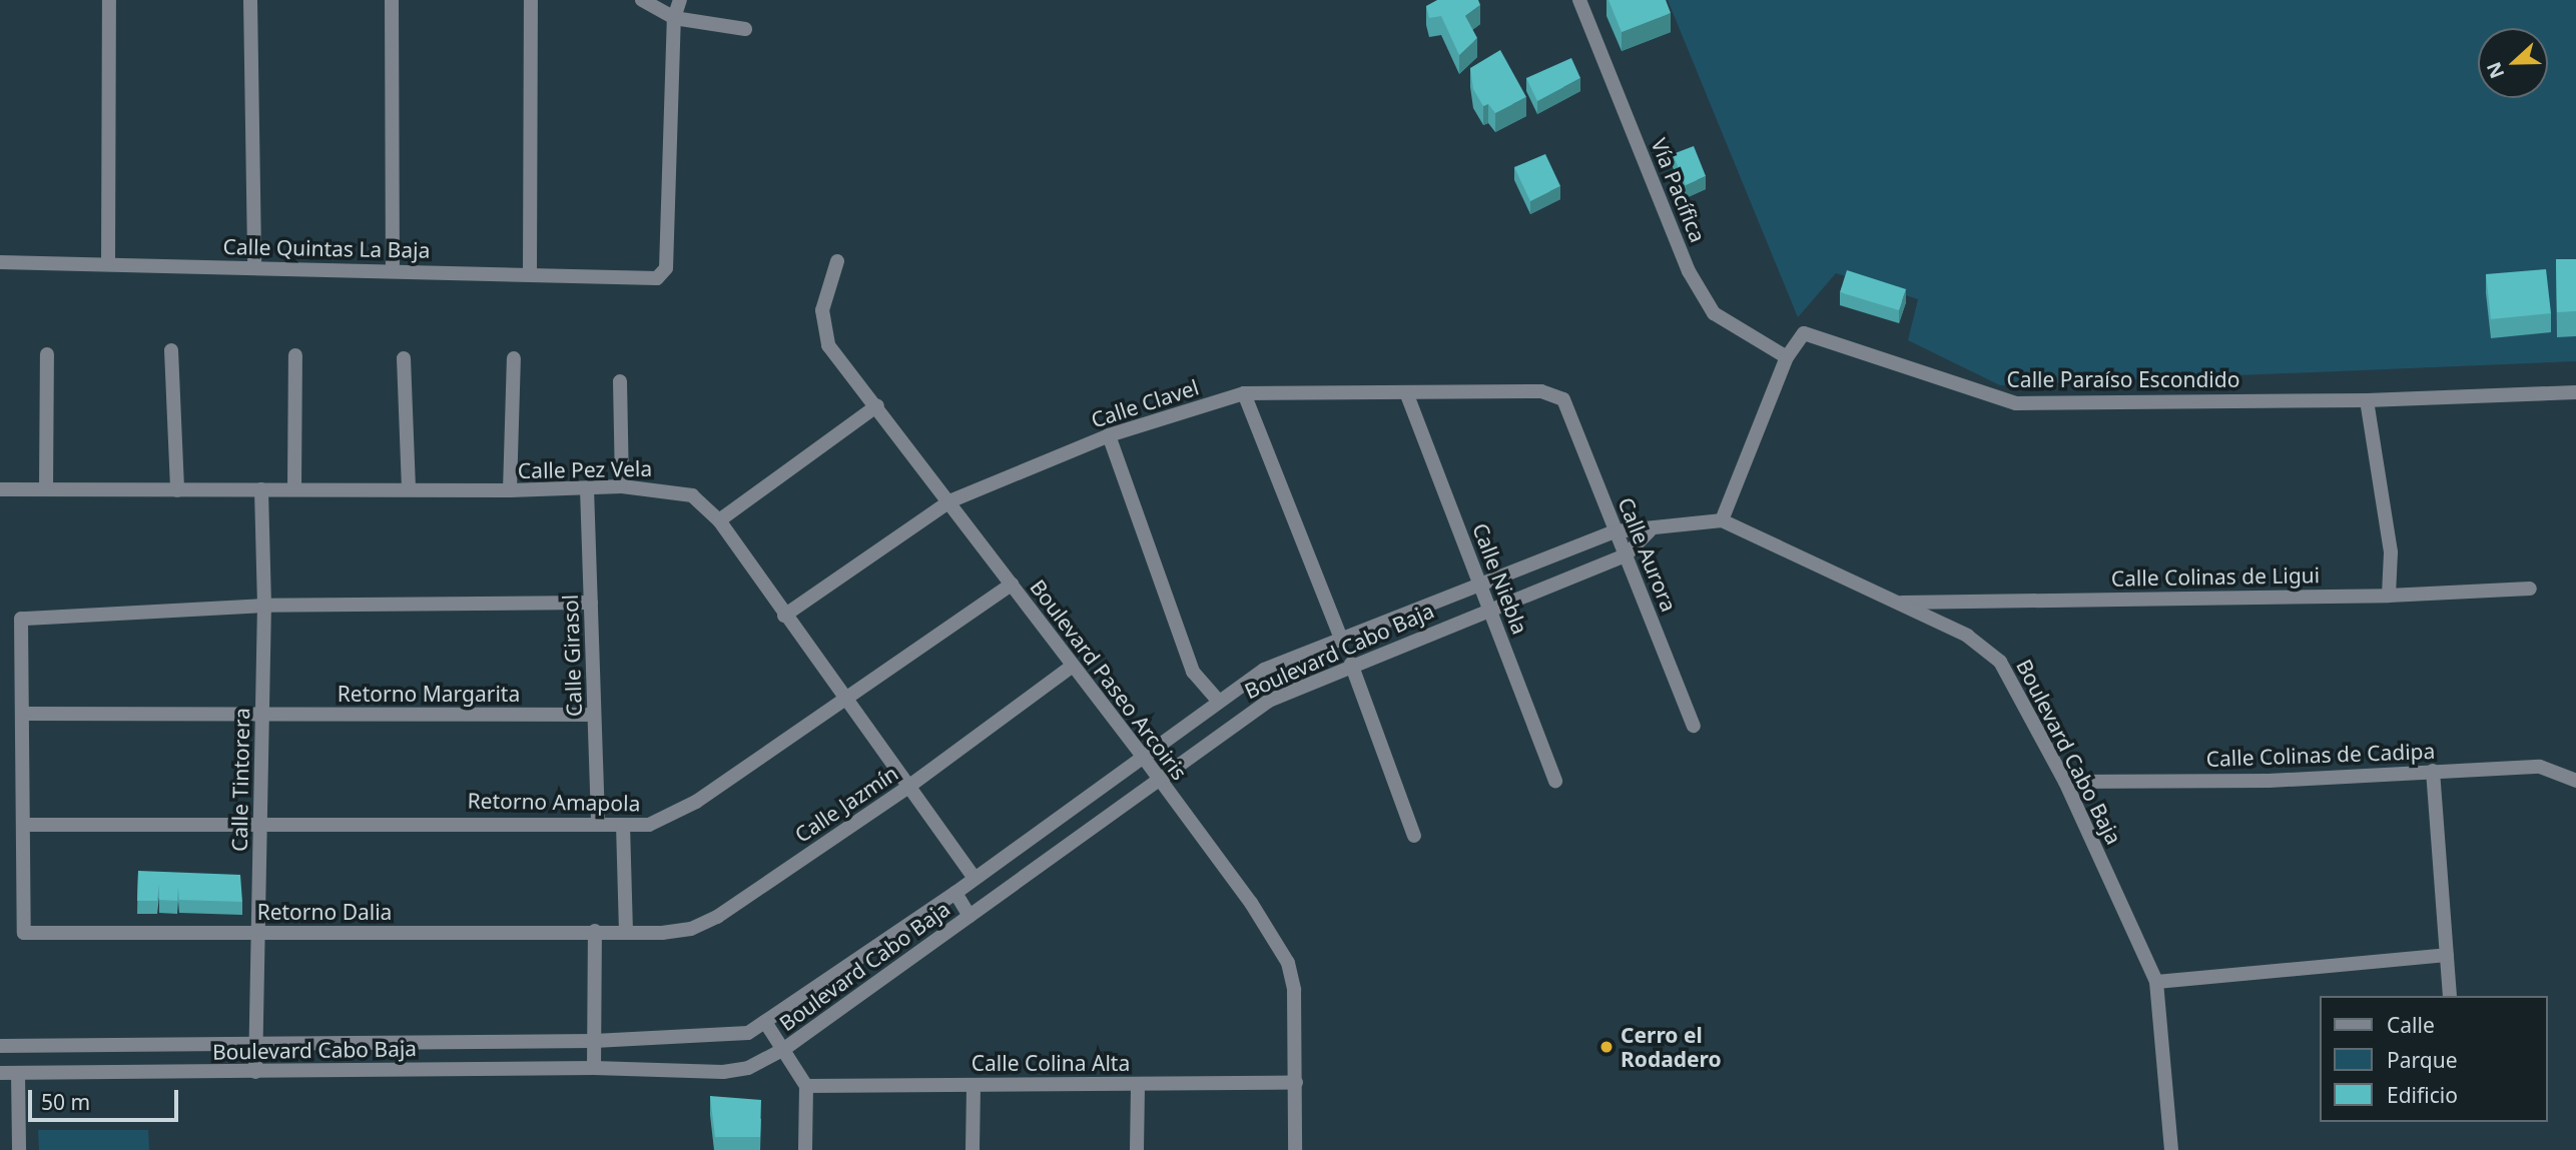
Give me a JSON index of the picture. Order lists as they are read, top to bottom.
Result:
{
  "streets": {
    "street": [
      "Vía Pacífica",
      "Calle Quintas La Baja",
      "Calle Paraíso Escondido",
      "Calle Clavel",
      "Calle Pez Vela",
      "Calle Aurora",
      "Calle Colinas de Ligui",
      "Calle Niebla",
      "Boulevard Cabo Baja",
      "Calle Girasol",
      "Boulevard Paseo Arcoiris",
      "Retorno Margarita",
      "Calle Colinas de Cadipa",
      "Calle Tintorera",
      "Retorno Amapola",
      "Calle Jazmín",
      "Retorno Dalia",
      "Calle Colina Alta"
    ]
  },
  "crossings": [
    ["Vía Pacífica", "Calle Paraíso Escondido"],
    ["Calle Paraíso Escondido", "Boulevard Cabo Baja"],
    ["Calle Clavel", "Calle Pez Vela"],
    ["Calle Clavel", "Calle Aurora"],
    ["Calle Clavel", "Calle Niebla"],
    ["Calle Clavel", "Boulevard Paseo Arcoiris"],
    ["Calle Pez Vela", "Boulevard Cabo Baja"],
    ["Calle Pez Vela", "Calle Girasol"],
    ["Calle Pez Vela", "Calle Tintorera"],
    ["Calle Pez Vela", "Retorno Amapola"],
    ["Calle Pez Vela", "Calle Jazmín"],
    ["Calle Aurora", "Boulevard Cabo Baja"],
    ["Calle Colinas de Ligui", "Boulevard Cabo Baja"],
    ["Calle Niebla", "Boulevard Cabo Baja"],
    ["Boulevard Cabo Baja", "Boulevard Paseo Arcoiris"],
    ["Boulevard Cabo Baja", "Calle Colinas de Cadipa"],
    ["Boulevard Cabo Baja", "Calle Tintorera"],
    ["Calle Girasol", "Retorno Margarita"],
    ["Calle Girasol", "Retorno Amapola"],
    ["Boulevard Paseo Arcoiris", "Retorno Amapola"],
    ["Boulevard Paseo Arcoiris", "Calle Jazmín"],
    ["Boulevard Paseo Arcoiris", "Calle Colina Alta"],
    ["Retorno Margarita", "Calle Tintorera"],
    ["Calle Tintorera", "Retorno Amapola"],
    ["Calle Tintorera", "Retorno Dalia"],
    ["Retorno Amapola", "Retorno Dalia"],
    ["Calle Jazmín", "Retorno Dalia"]
  ],
  "places": ["Cerro el Rodadero"],
  "legend": ["Calle", "Parque", "Edificio"],
  "scale_bar": "50 m",
  "north": "left"
}
